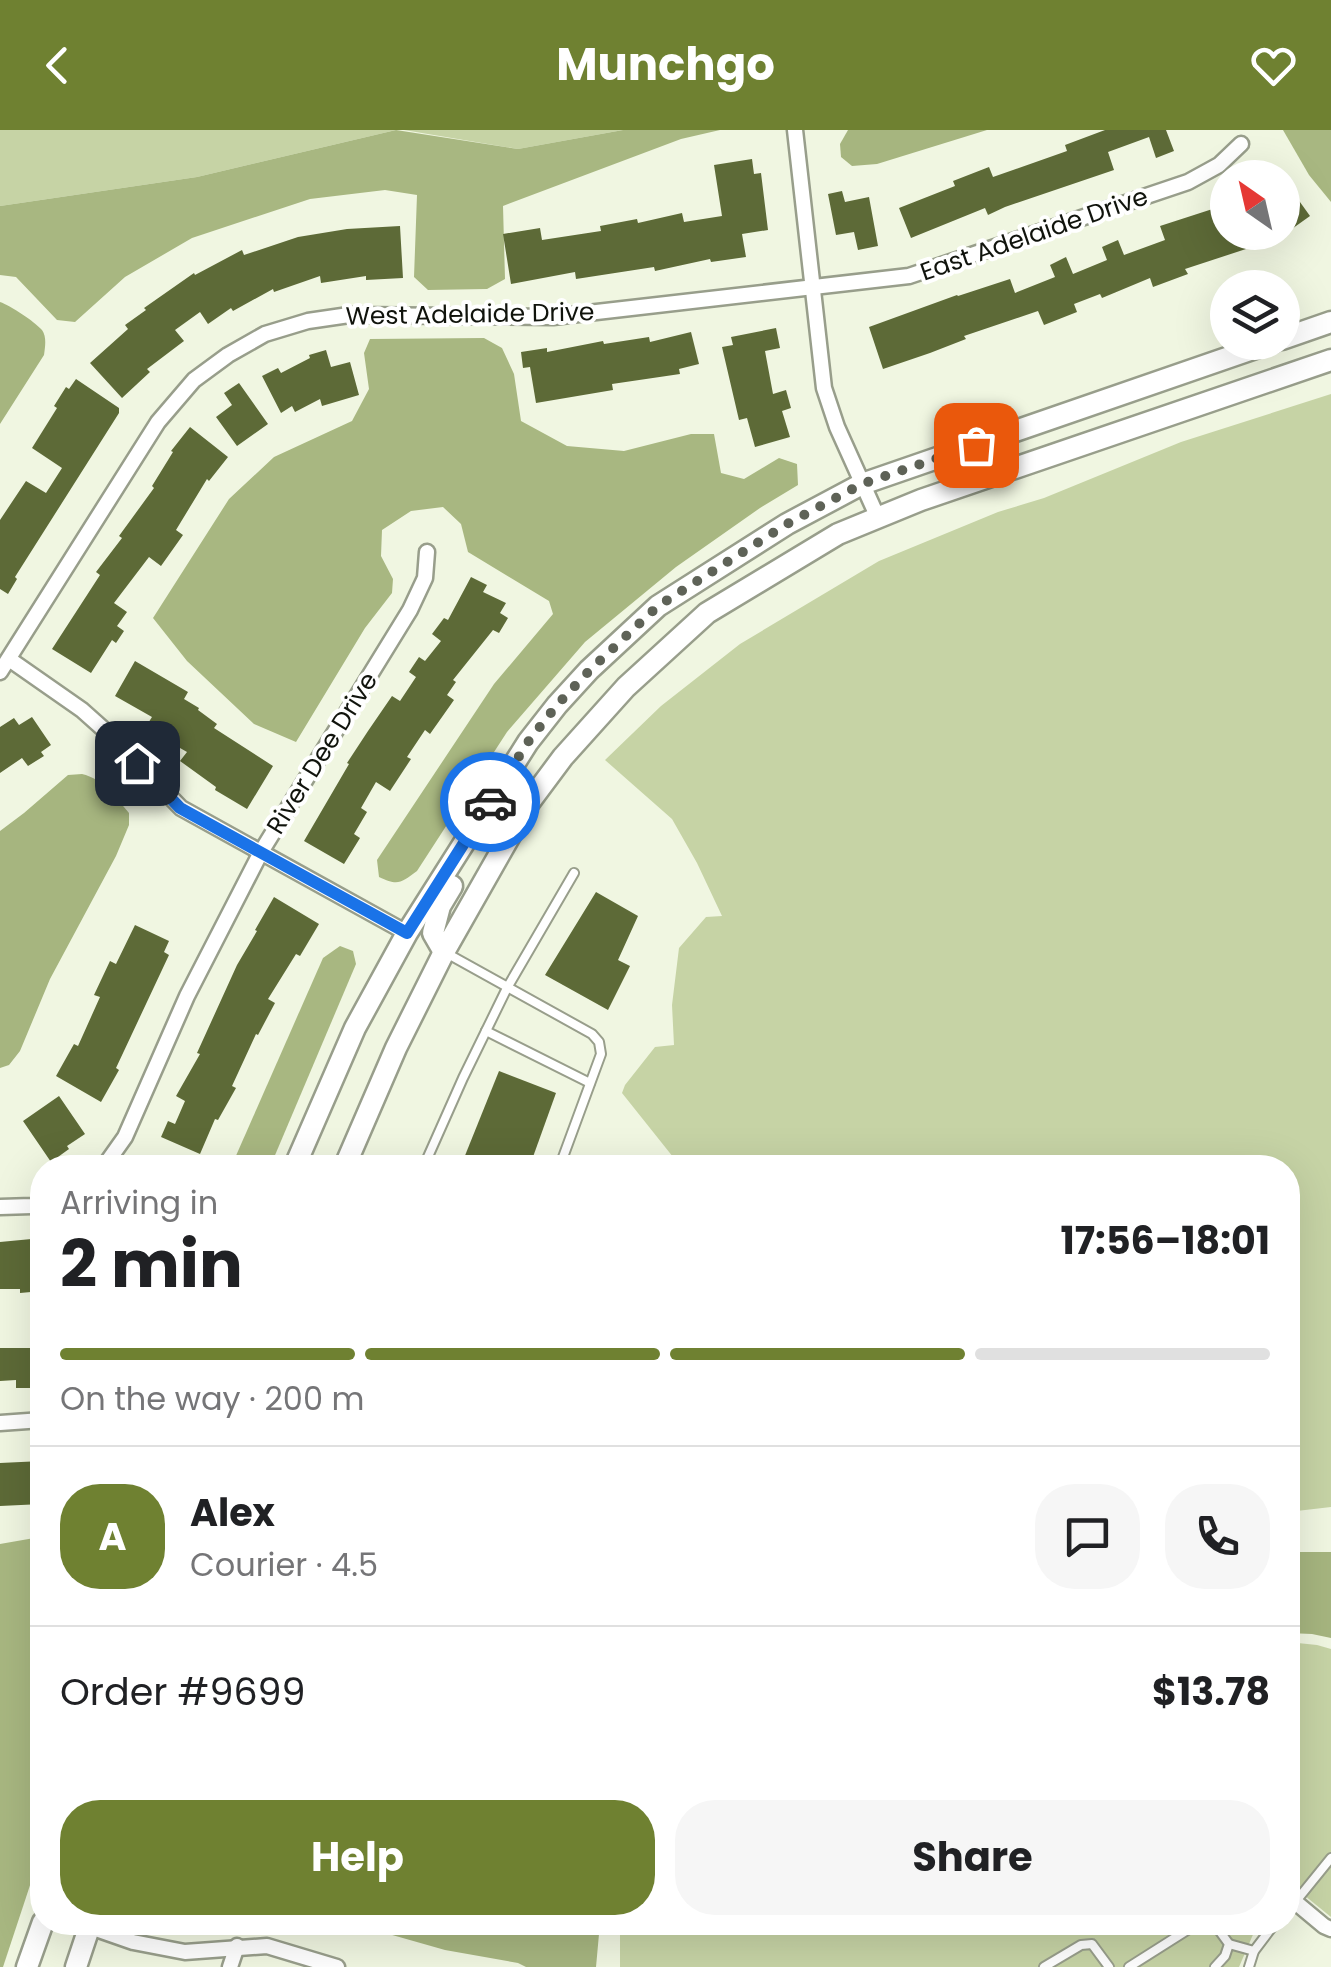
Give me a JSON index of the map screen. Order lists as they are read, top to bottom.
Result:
{
  "streets": {
    "street": ["East Adelaide Drive", "West Adelaide Drive", "River Dee Drive"]
  },
  "crossings": [
    ["East Adelaide Drive", "West Adelaide Drive"]
  ],
  "north": "top left",
  "page": {
    "header": "Munchgo",
    "heading": ["2 min", "Arriving in", "17:56–18:01"],
    "panel": [
      "Alex",
      "Courier · 4.5",
      "Order #9699",
      "$13.78"
    ],
    "bar": "On the way · 200 m",
    "round": "A",
    "buttons": ["Help", "Share"]
  }
}
